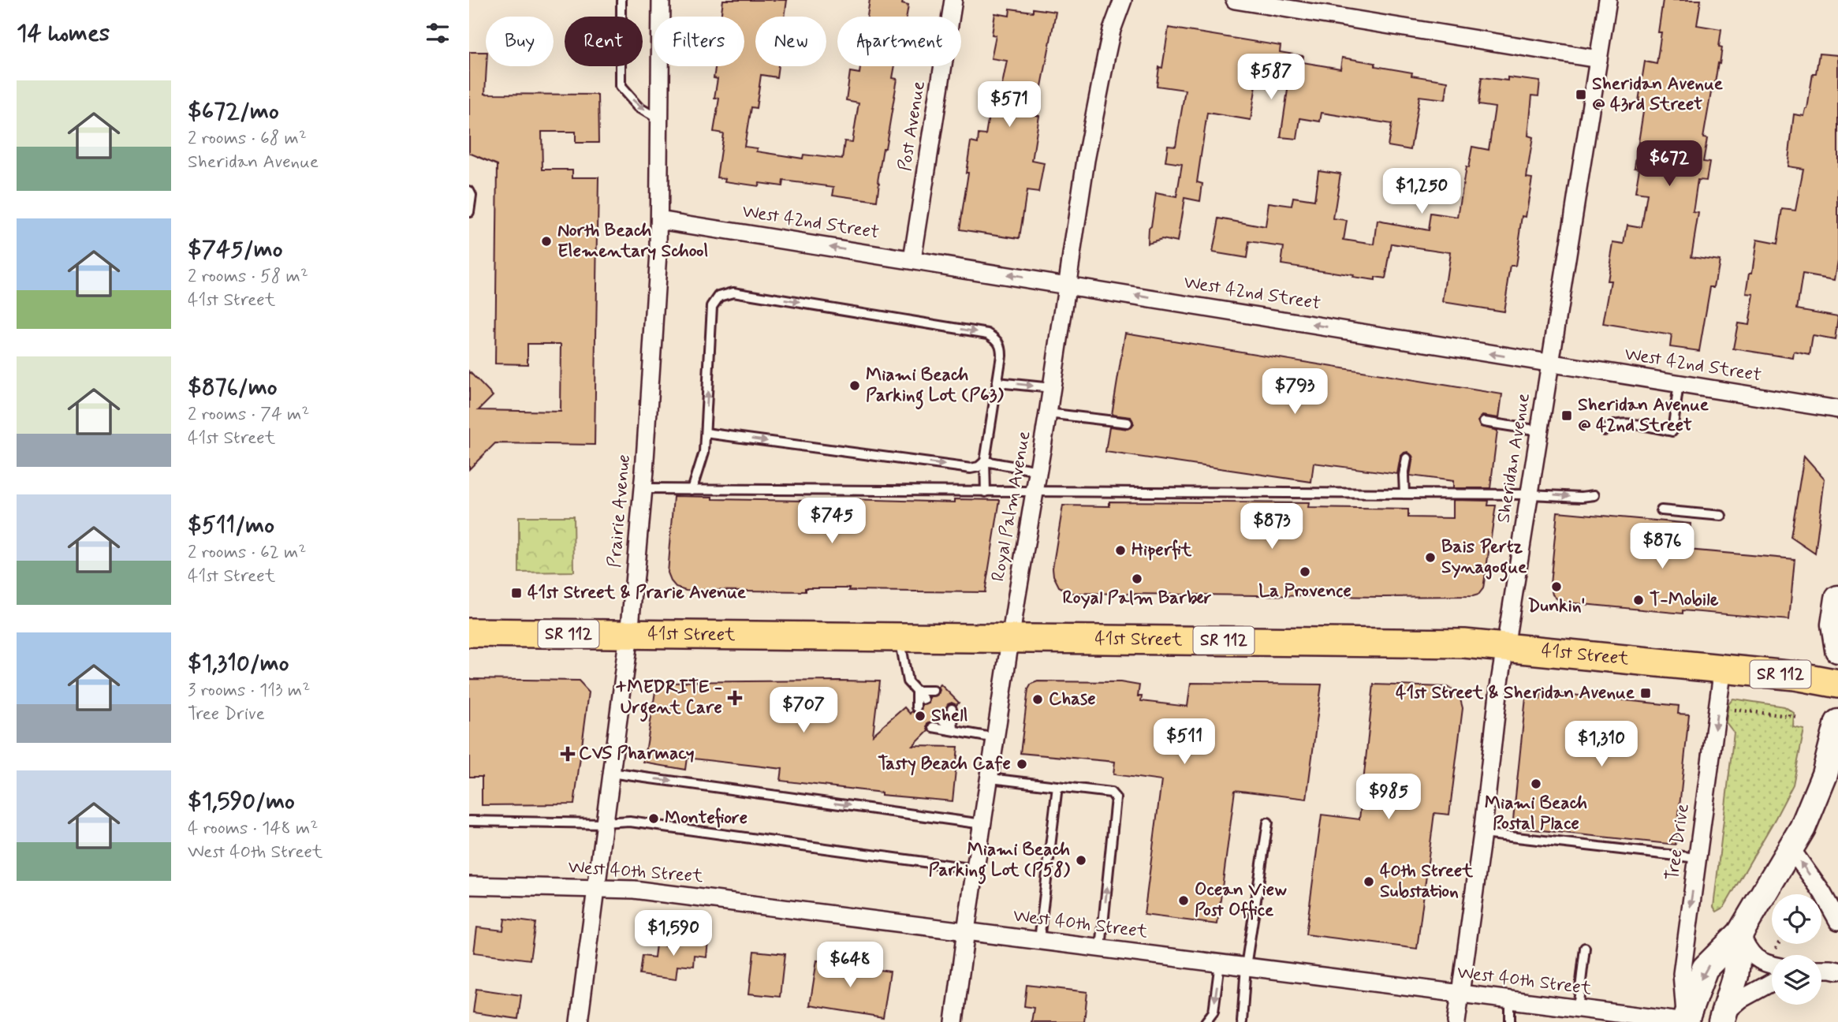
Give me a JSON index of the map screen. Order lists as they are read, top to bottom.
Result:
{
  "streets": {
    "main road": ["SR 112", "41st Street"],
    "street": [
      "Post Avenue",
      "West 42nd Street",
      "Sheridan Avenue",
      "Royal Palm Avenue",
      "Prairie Avenue",
      "Tree Drive",
      "West 40th Street"
    ]
  },
  "crossings": [
    ["Post Avenue", "West 42nd Street"],
    ["West 42nd Street", "Sheridan Avenue"],
    ["West 42nd Street", "Royal Palm Avenue"],
    ["West 42nd Street", "Prairie Avenue"],
    ["Sheridan Avenue", "41st Street"],
    ["Sheridan Avenue", "West 40th Street"],
    ["Royal Palm Avenue", "41st Street"],
    ["Royal Palm Avenue", "West 40th Street"],
    ["Prairie Avenue", "41st Street"],
    ["Prairie Avenue", "West 40th Street"],
    ["41st Street", "Tree Drive"],
    ["Tree Drive", "West 40th Street"]
  ],
  "one_way": ["West 42nd Street", "Tree Drive"],
  "places": {
    "transit": [
      "Sheridan Avenue @ 43rd Street",
      "Sheridan Avenue @ 42nd Street",
      "41st Street & Prarie Avenue",
      "41st Street & Sheridan Avenue"
    ],
    "other": [
      "North Beach Elementary School",
      "Miami Beach Parking Lot (P63)",
      "Hiperfit",
      "Bais Pertz Synagogue",
      "La Provence",
      "Royal Palm Barber",
      "Dunkin'",
      "T-Mobile",
      "Chase",
      "Shell",
      "Tasty Beach Cafe",
      "Miami Beach Postal Place",
      "Montefiore",
      "Miami Beach Parking Lot (P58)",
      "40th Street Substation",
      "Ocean View Post Office"
    ],
    "health": ["+MEDRITE - Urgent Care", "CVS Pharmacy"]
  },
  "page": {
    "heading": "14 homes",
    "chip": [
      "Buy",
      "Rent",
      "Filters",
      "New",
      "Apartment"
    ],
    "price": [
      "$587",
      "$571",
      "$672",
      "$1,250",
      "$793",
      "$745",
      "$873",
      "$876",
      "$707",
      "$511",
      "$1,310",
      "$985",
      "$1,590",
      "$648"
    ],
    "list": [
      {
        "name": "$672/mo",
        "note": "2 rooms · 68 m² · Sheridan Avenue"
      },
      {
        "name": "$745/mo",
        "note": "2 rooms · 58 m² · 41st Street"
      },
      {
        "name": "$876/mo",
        "note": "2 rooms · 74 m² · 41st Street"
      },
      {
        "name": "$511/mo",
        "note": "2 rooms · 62 m² · 41st Street"
      },
      {
        "name": "$1,310/mo",
        "note": "3 rooms · 113 m² · Tree Drive"
      },
      {
        "name": "$1,590/mo",
        "note": "4 rooms · 148 m² · West 40th Street"
      }
    ]
  }
}
